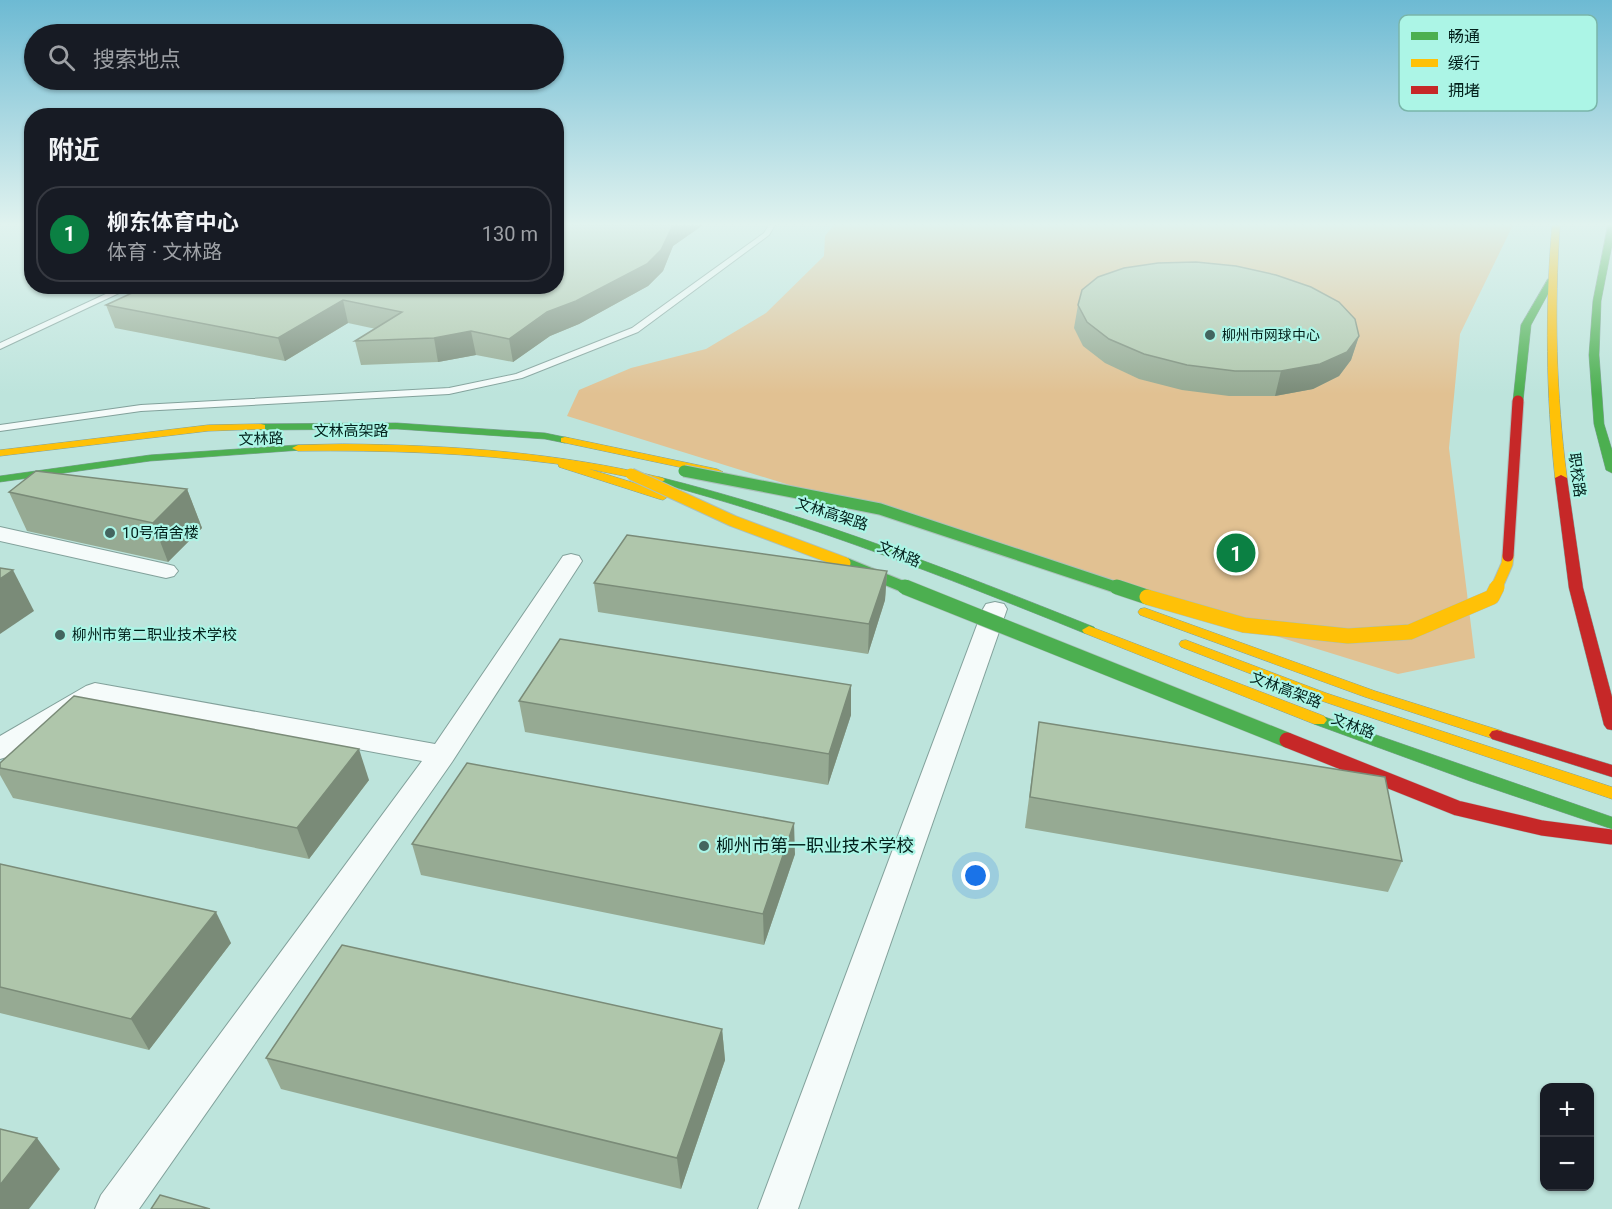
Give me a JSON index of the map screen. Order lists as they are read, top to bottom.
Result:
{
  "streets": {
    "main road": ["文林高架路", "文林路", "职校路"]
  },
  "places": [
    "柳州市网球中心",
    "10号宿舍楼",
    "柳州市第二职业技术学校",
    "柳州市第一职业技术学校"
  ],
  "legend": ["畅通", "缓行", "拥堵"],
  "page": {
    "search": "搜索地点",
    "heading": "附近",
    "list": [
      {
        "mark": "1",
        "name": "柳东体育中心",
        "note": "体育 · 文林路",
        "value": "130 m"
      }
    ],
    "pins": "1",
    "map_buttons": ["+", "−"]
  }
}
